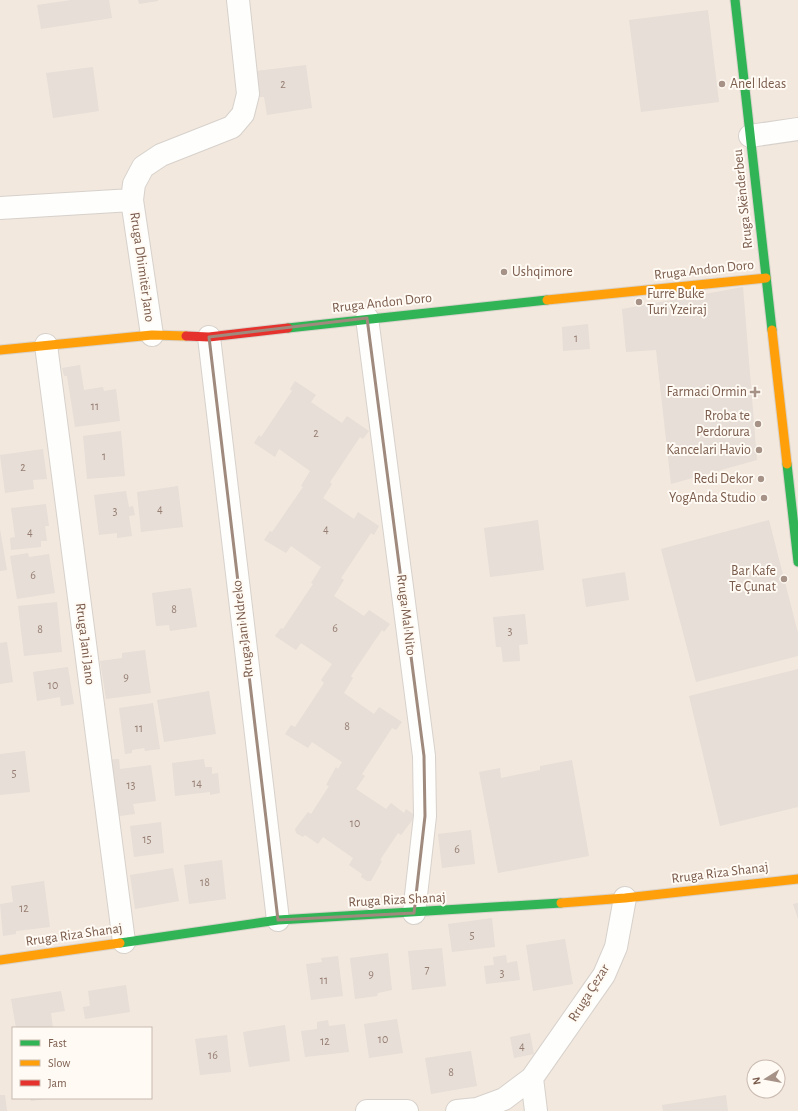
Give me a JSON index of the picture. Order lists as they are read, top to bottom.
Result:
{
  "streets": {
    "street": [
      "Rruga Skënderbeu",
      "Rruga Dhimitër Jano",
      "Rruga Andon Doro",
      "Rruga Mal Nito",
      "Rruga Jani Ndreko",
      "Rruga Jani Jano",
      "Rruga Riza Shanaj",
      "Rruga Çezar"
    ]
  },
  "crossings": [
    ["Rruga Skënderbeu", "Rruga Andon Doro"],
    ["Rruga Dhimitër Jano", "Rruga Andon Doro"],
    ["Rruga Andon Doro", "Rruga Mal Nito"],
    ["Rruga Andon Doro", "Rruga Jani Ndreko"],
    ["Rruga Andon Doro", "Rruga Jani Jano"],
    ["Rruga Mal Nito", "Rruga Riza Shanaj"],
    ["Rruga Jani Ndreko", "Rruga Riza Shanaj"],
    ["Rruga Jani Jano", "Rruga Riza Shanaj"],
    ["Rruga Riza Shanaj", "Rruga Çezar"]
  ],
  "places": {
    "other": [
      "Anel Ideas",
      "Ushqimore",
      "Furre Buke Turi Yzeiraj",
      "Rroba te Perdorura",
      "Kancelari Havio",
      "Redi Dekor",
      "YogAnda Studio",
      "Bar Kafe Te Çunat"
    ],
    "health": ["Farmaci Ormin"]
  },
  "house_numbers": [
    "2",
    "1",
    "11",
    "2",
    "1",
    "2",
    "4",
    "3",
    "4",
    "4",
    "6",
    "8",
    "6",
    "8",
    "3",
    "9",
    "10",
    "8",
    "11",
    "5",
    "14",
    "13",
    "10",
    "15",
    "6",
    "18",
    "12",
    "5",
    "7",
    "3",
    "9",
    "11",
    "10",
    "12",
    "4",
    "16",
    "8"
  ],
  "legend": ["Fast", "Slow", "Jam"],
  "north": "left"
}
